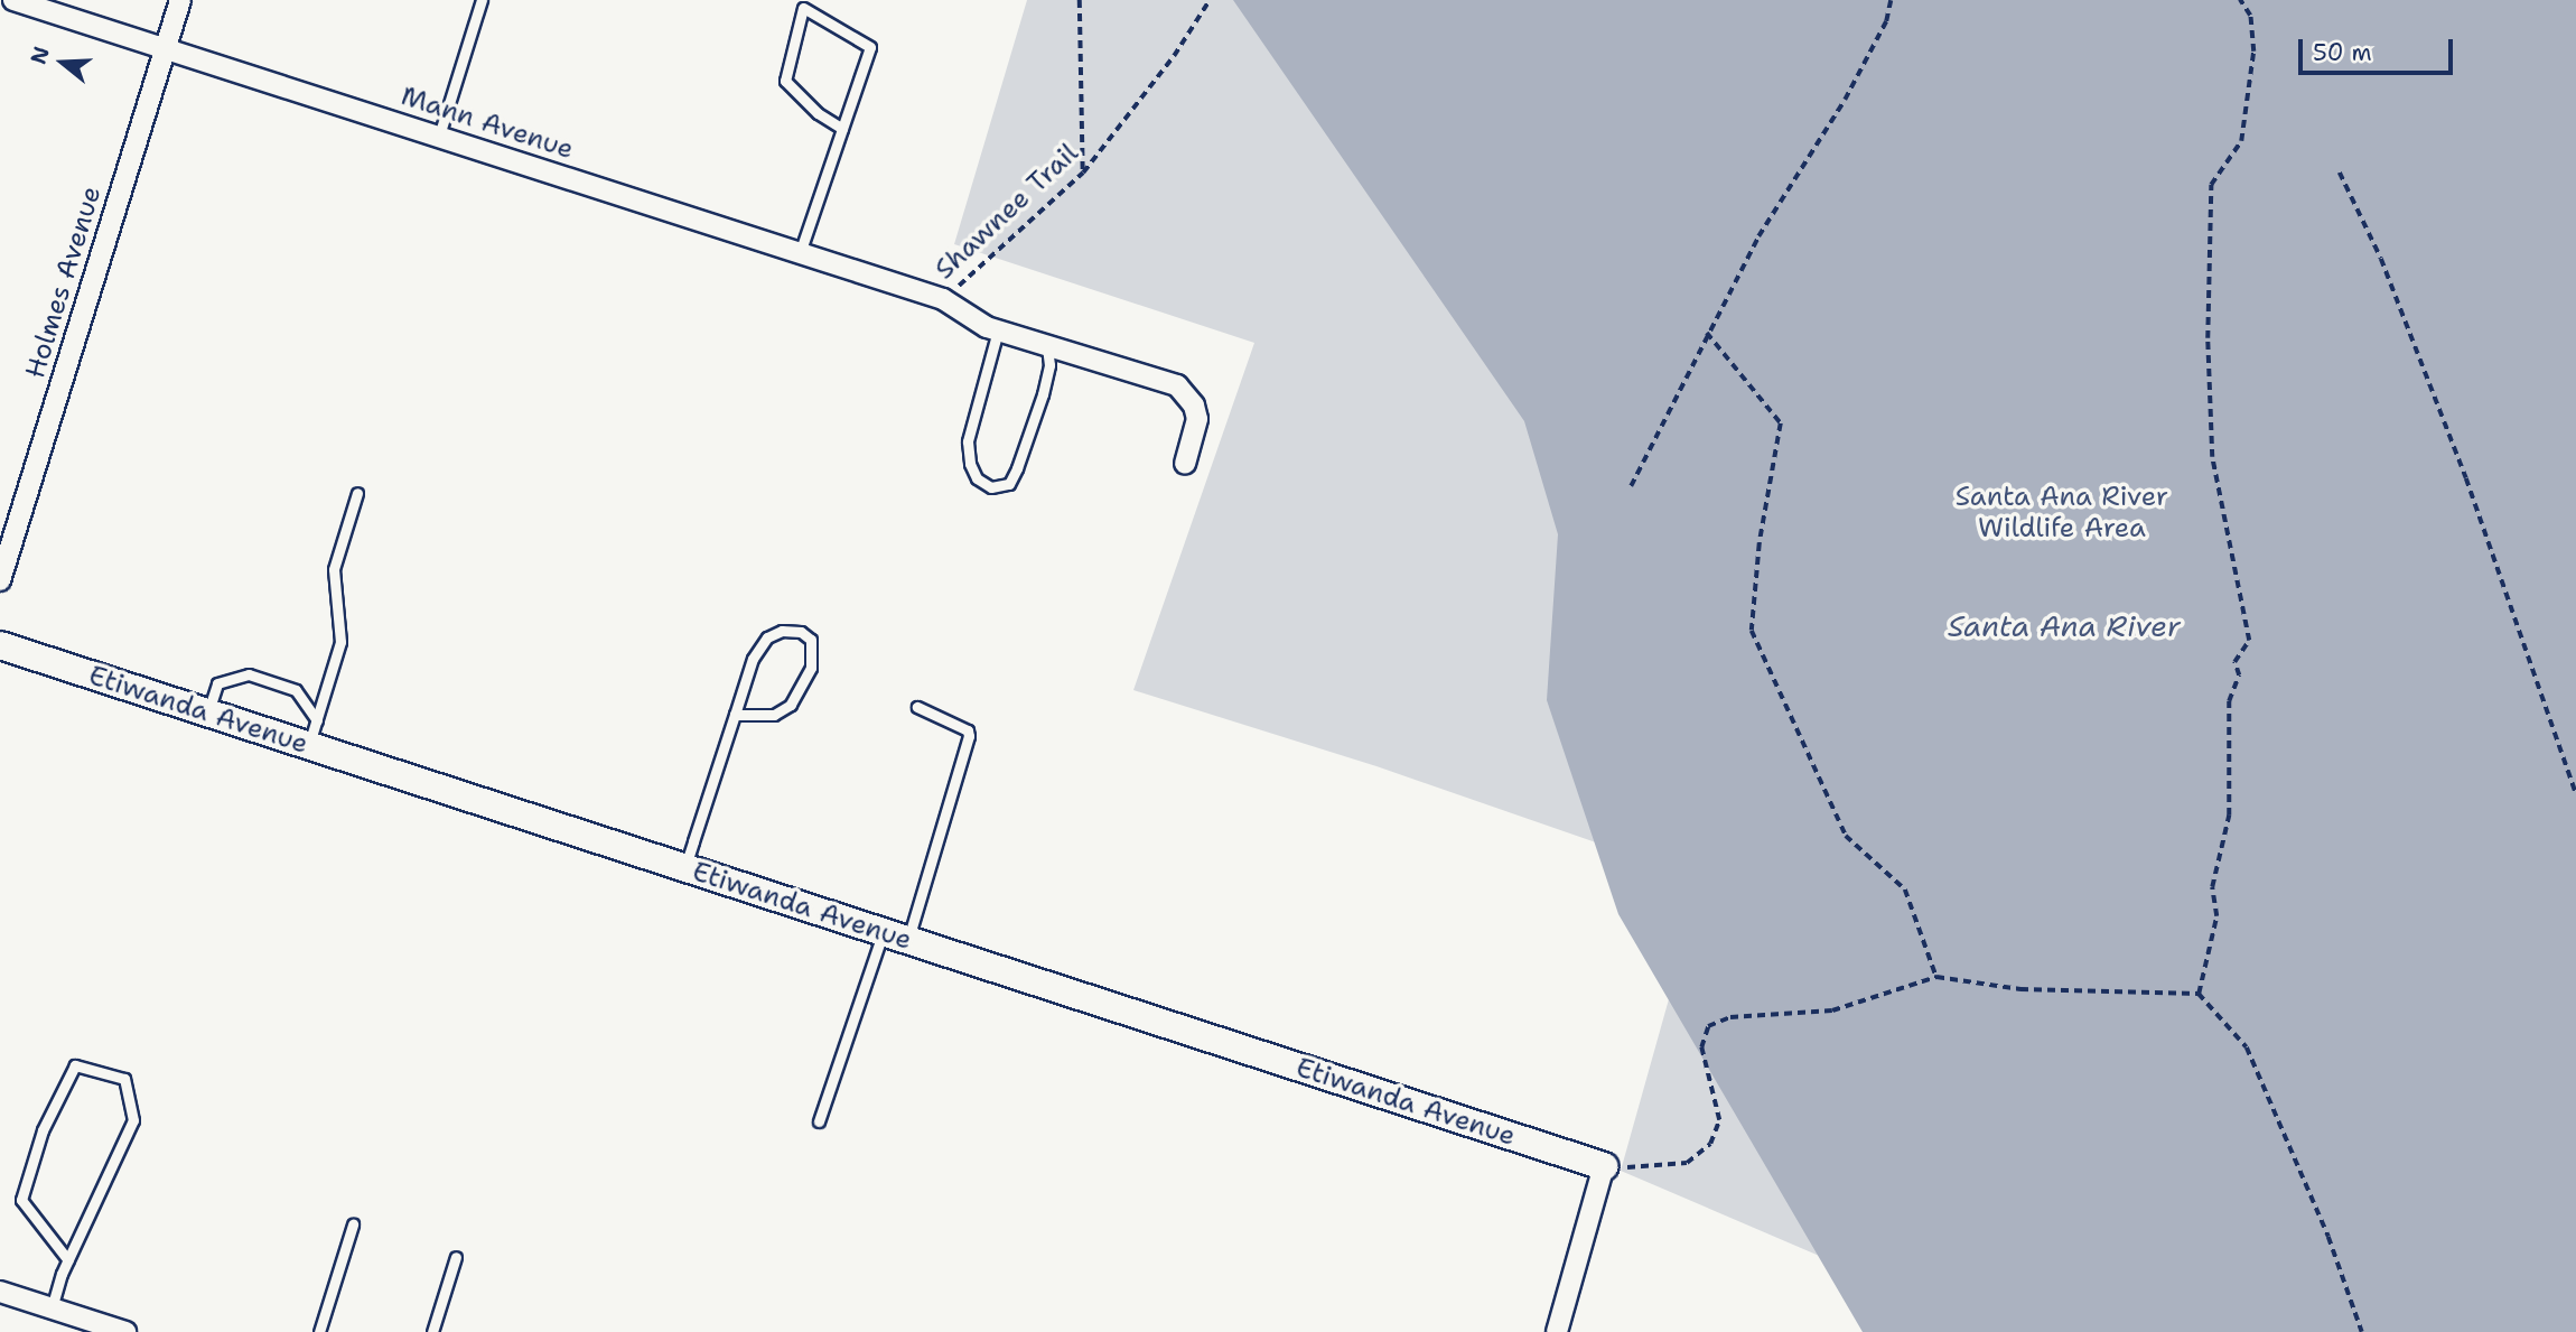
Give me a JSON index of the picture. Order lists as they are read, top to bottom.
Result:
{
  "streets": {
    "street": ["Mann Avenue", "Holmes Avenue", "Etiwanda Avenue"],
    "path": ["Shawnee Trail"]
  },
  "crossings": [
    ["Mann Avenue", "Shawnee Trail"],
    ["Mann Avenue", "Holmes Avenue"]
  ],
  "water": ["Santa Ana River"],
  "parks": ["Santa Ana River Wildlife Area"],
  "scale_bar": "50 m",
  "north": "left"
}
